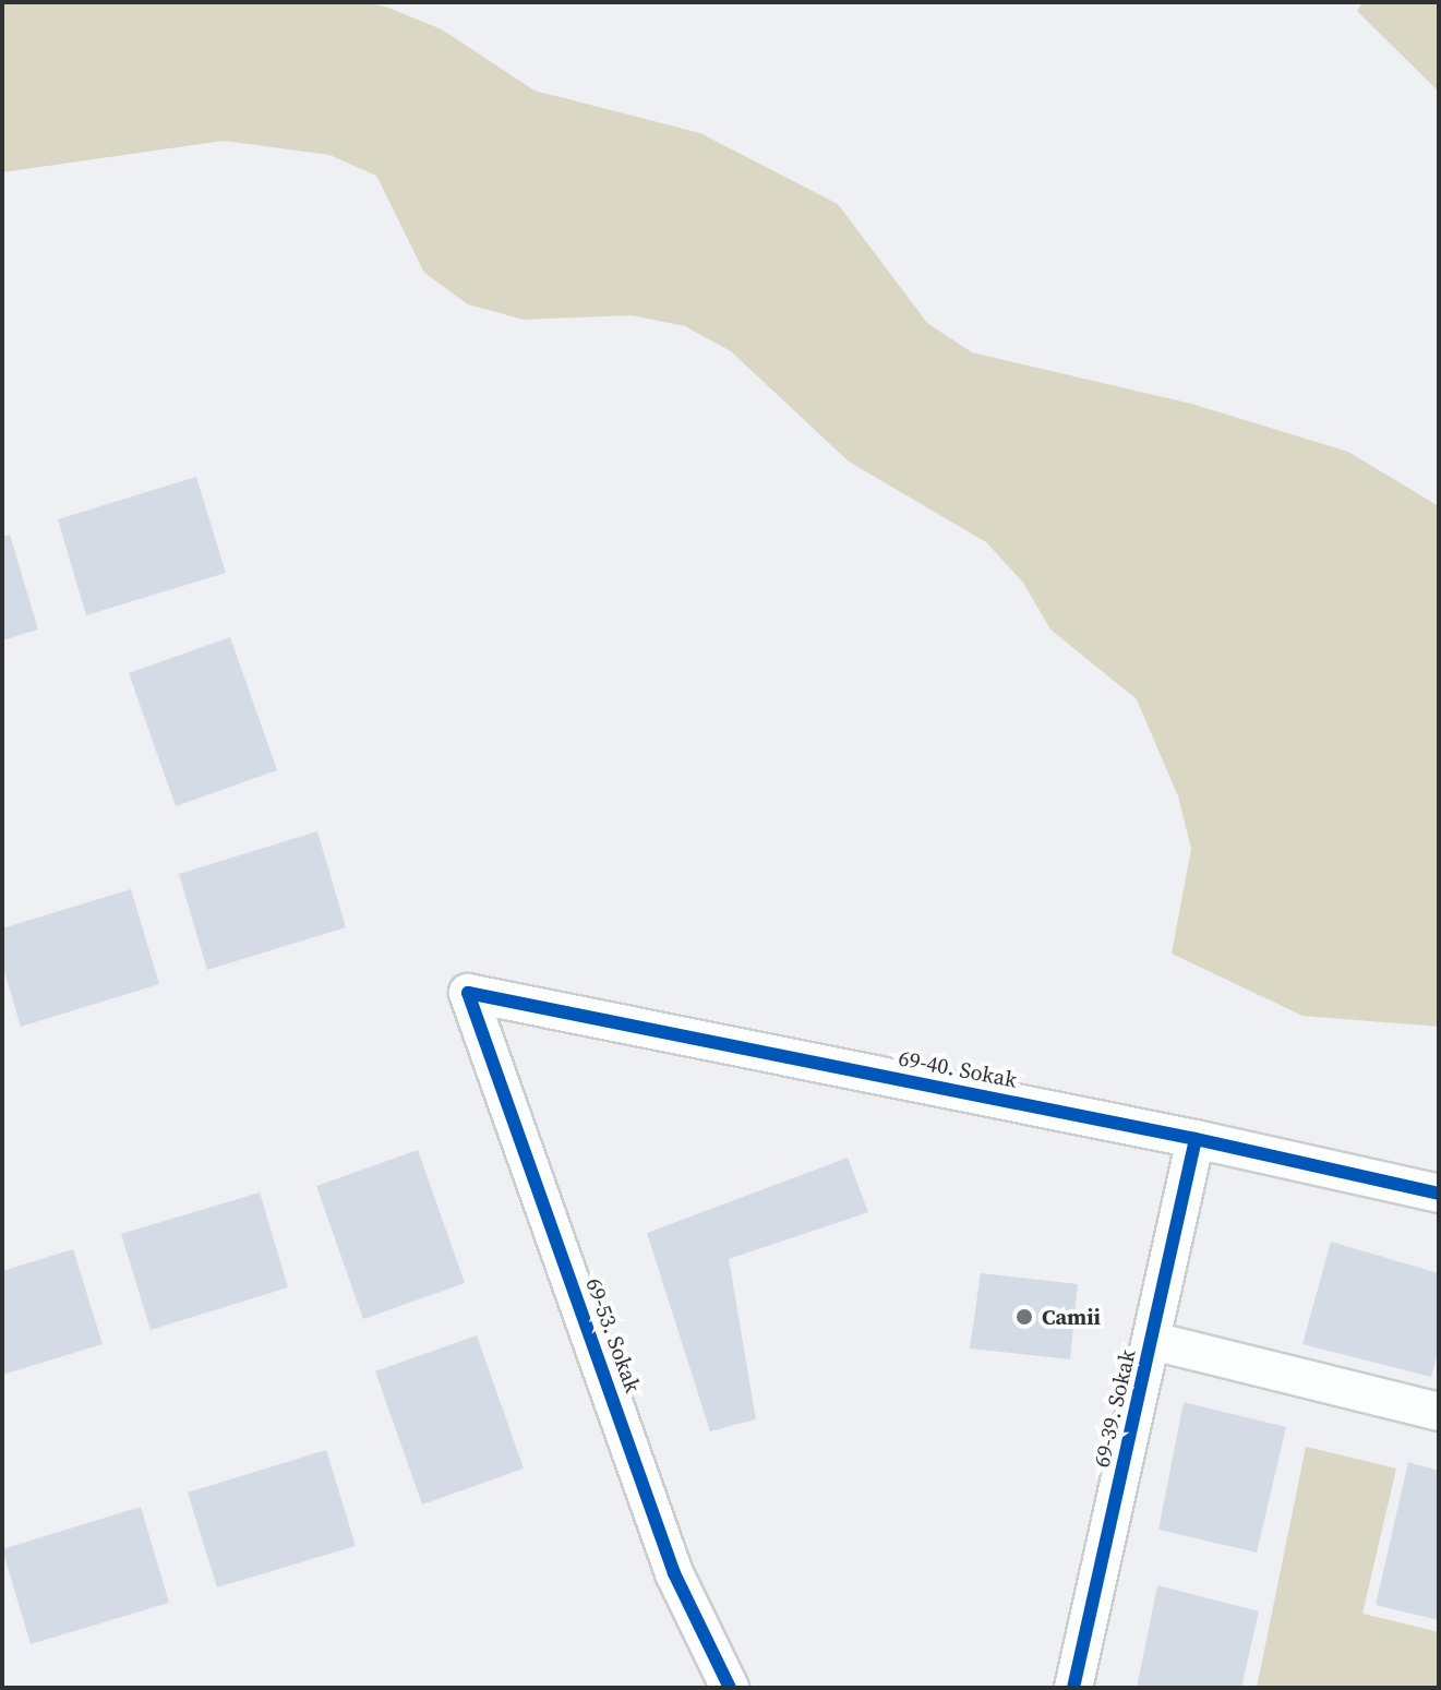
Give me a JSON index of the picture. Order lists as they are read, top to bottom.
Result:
{
  "streets": {
    "street": ["69-40. Sokak", "69-53. Sokak", "69-39. Sokak"]
  },
  "crossings": [
    ["69-40. Sokak", "69-53. Sokak"],
    ["69-40. Sokak", "69-39. Sokak"]
  ],
  "places": ["Camii"]
}
